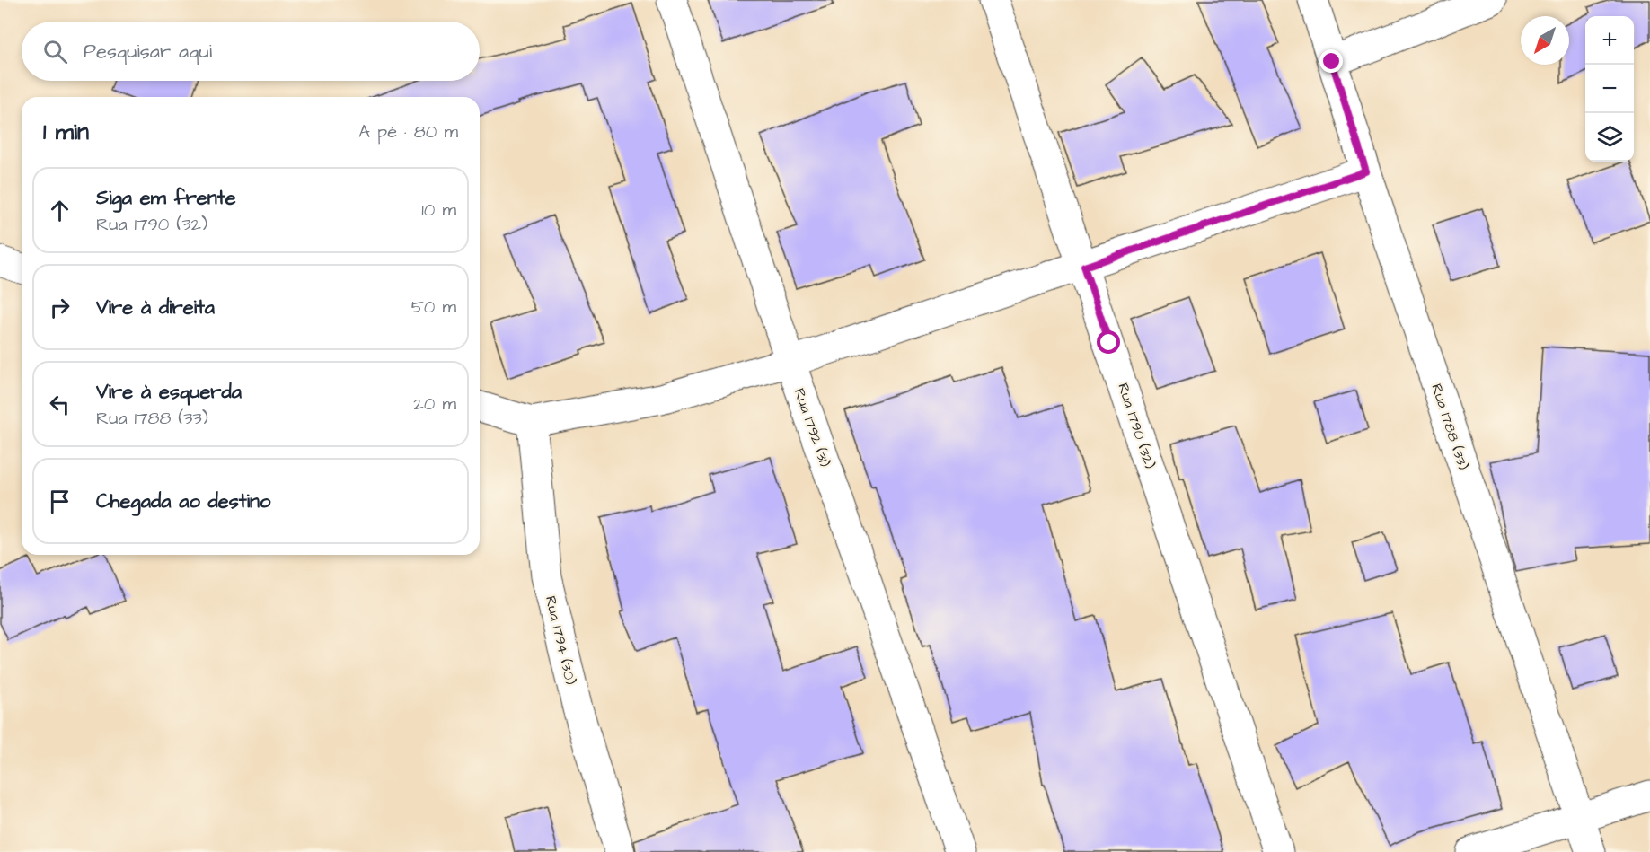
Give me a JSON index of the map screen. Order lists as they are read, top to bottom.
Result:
{
  "streets": {
    "street": [
      "Rua 1790 (32)",
      "Rua 1788 (33)",
      "Rua 1792 (31)",
      "Rua 1794 (30)"
    ]
  },
  "north": "bottom left",
  "page": {
    "map_buttons": ["+", "−"],
    "search": "Pesquisar aqui",
    "heading": ["1 min", "A pé · 80 m"],
    "list": [
      ["Siga em frente", "Rua 1790 (32)", "10 m"],
      ["Vire à direita", "50 m"],
      ["Vire à esquerda", "Rua 1788 (33)", "20 m"],
      "Chegada ao destino"
    ]
  }
}
